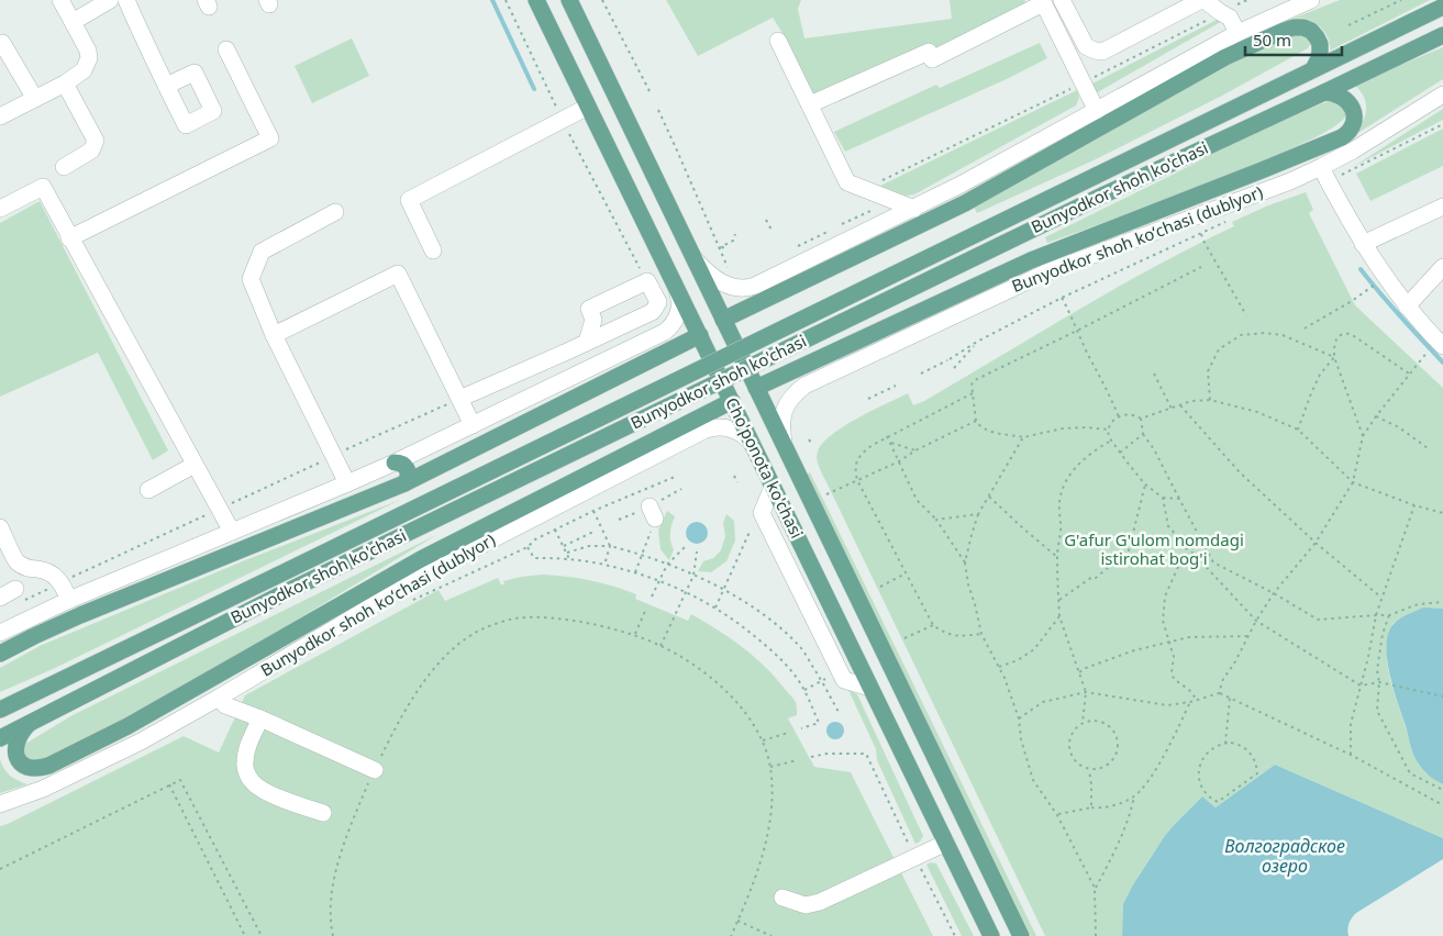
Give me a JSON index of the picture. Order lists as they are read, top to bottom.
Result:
{
  "streets": {
    "main road": ["Bunyodkor shoh ko'chasi", "Cho'ponota ko'chasi"],
    "street": ["Bunyodkor shoh koʻchasi (dublyor)"]
  },
  "crossings": [
    ["Bunyodkor shoh koʻchasi (dublyor)", "Cho'ponota ko'chasi"]
  ],
  "water": ["Волгоградское озеро"],
  "parks": ["G'afur G'ulom nomdagi istirohat bog'i"],
  "scale_bar": "50 m"
}
